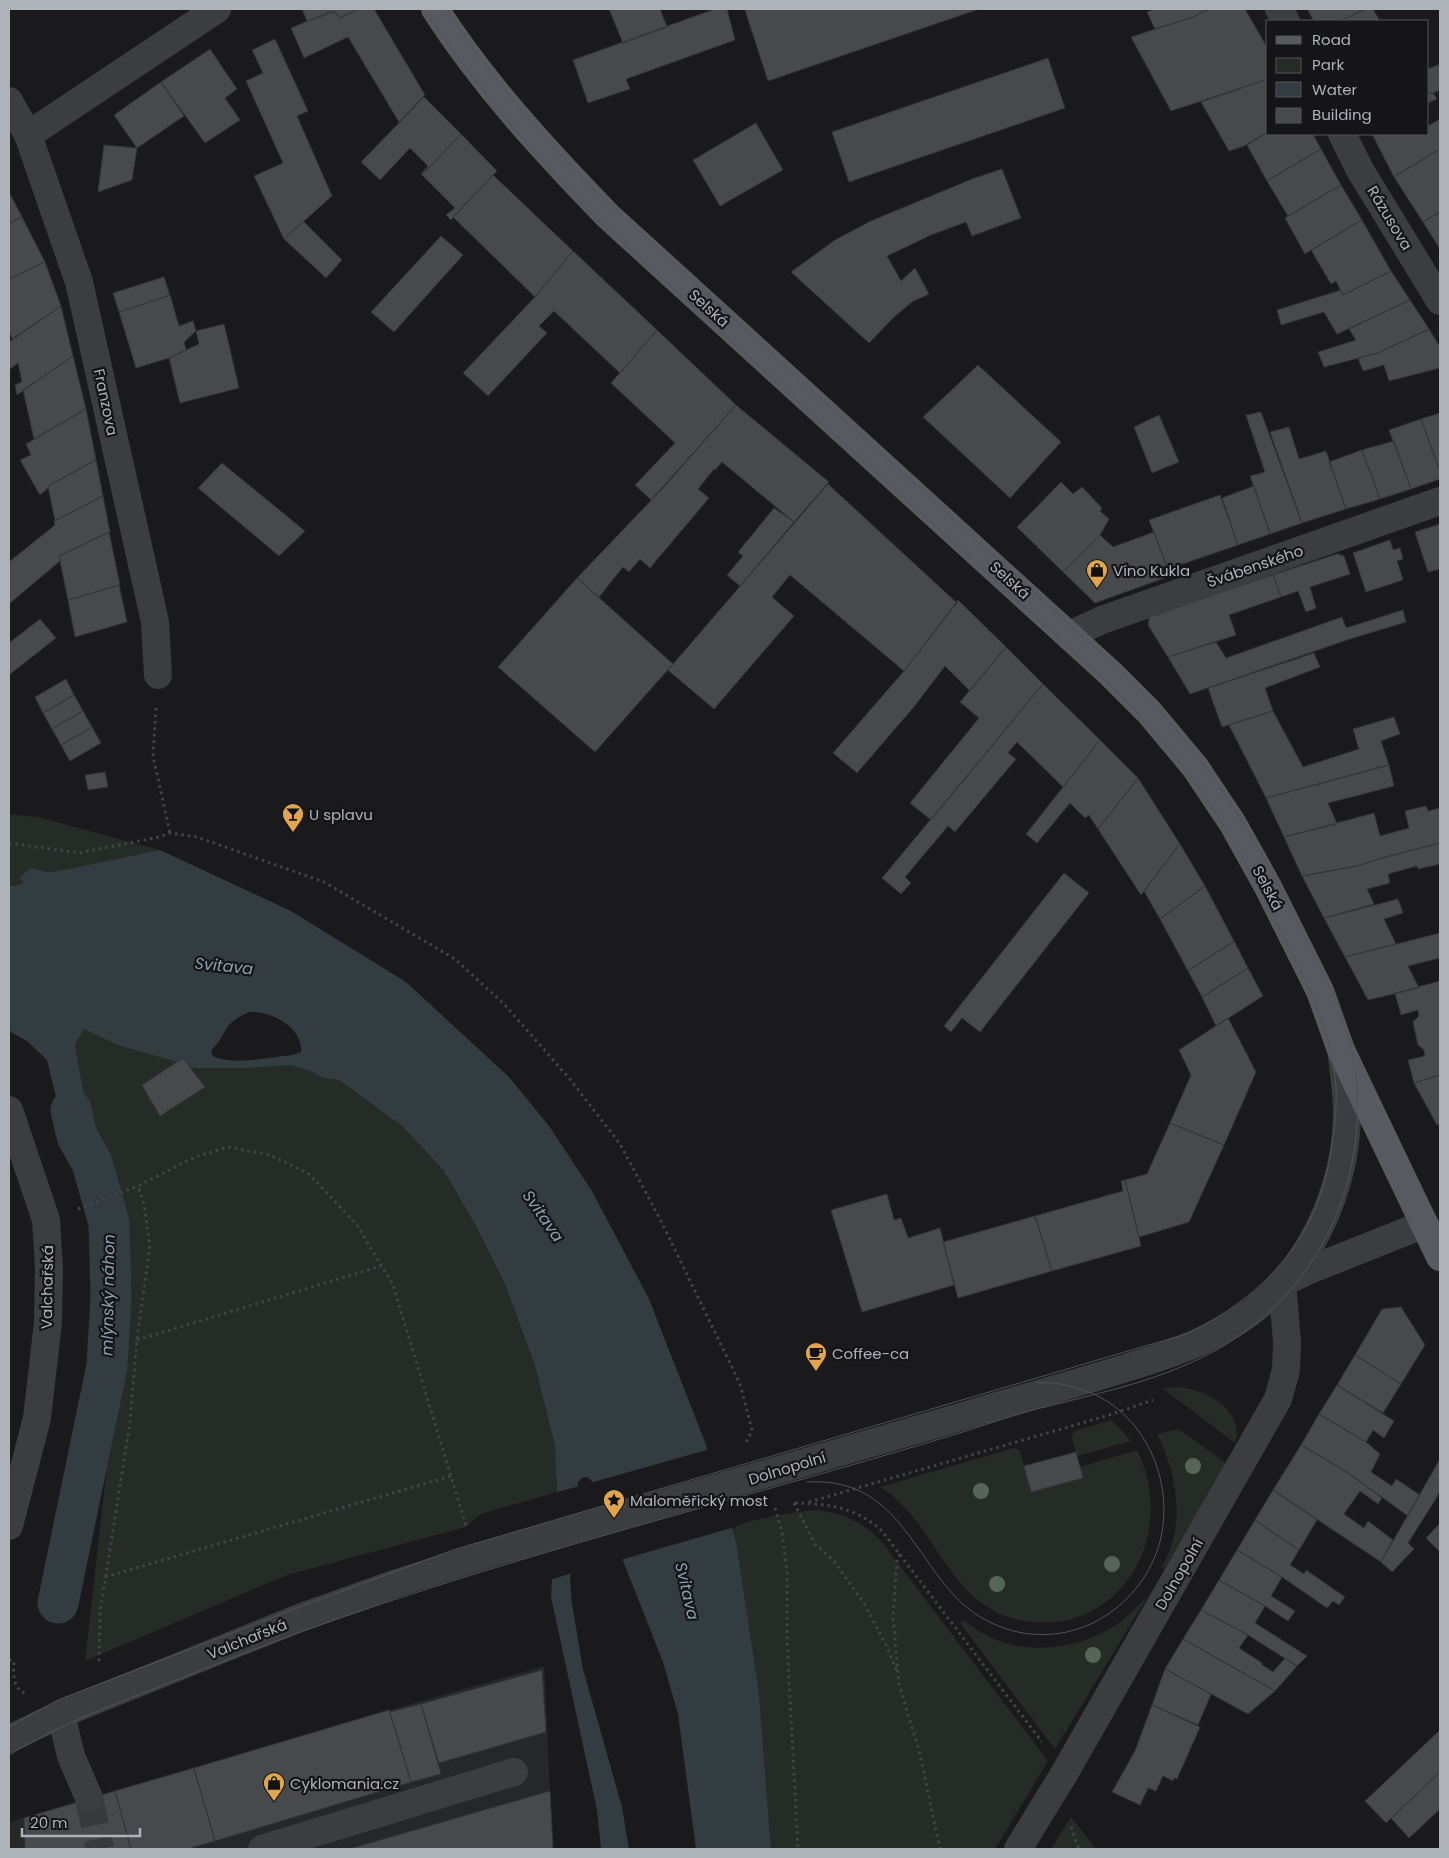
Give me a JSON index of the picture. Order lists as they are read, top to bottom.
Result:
{
  "streets": {
    "main road": ["Selská"],
    "street": [
      "Rázusova",
      "Franzova",
      "Švábenského",
      "Valchařská",
      "Dolnopolní"
    ]
  },
  "crossings": [
    ["Selská", "Švábenského"],
    ["Selská", "Dolnopolní"],
    ["Valchařská", "Dolnopolní"]
  ],
  "water": ["Svitava", "mlýnský náhon"],
  "places": {
    "shop": ["Víno Kukla", "Cyklomania.cz"],
    "bar": ["U splavu"],
    "cafe": ["Coffee-ca"],
    "place": ["Maloměřický most"]
  },
  "legend": [
    "Road",
    "Park",
    "Water",
    "Building"
  ],
  "scale_bar": "20 m"
}
